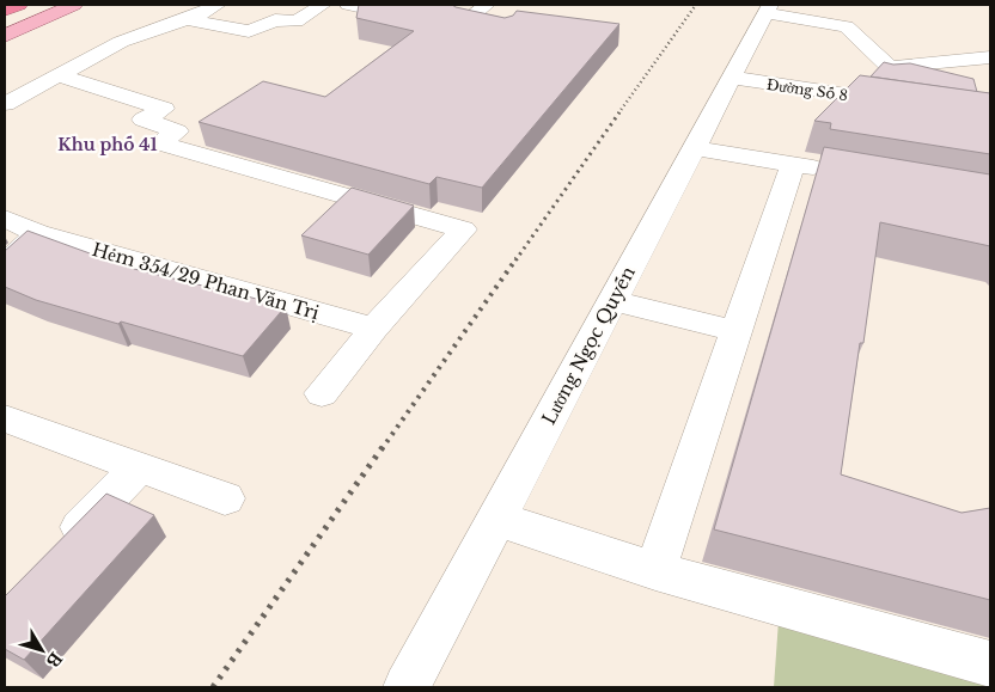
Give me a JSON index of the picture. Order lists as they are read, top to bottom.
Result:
{
  "streets": {
    "street": ["Đường Số 8", "Hẻm 354/29 Phan Văn Trị", "Lương Ngọc Quyến"]
  },
  "crossings": [
    ["Đường Số 8", "Lương Ngọc Quyến"]
  ],
  "districts": ["Khu phố 41"],
  "north": "bottom right"
}
